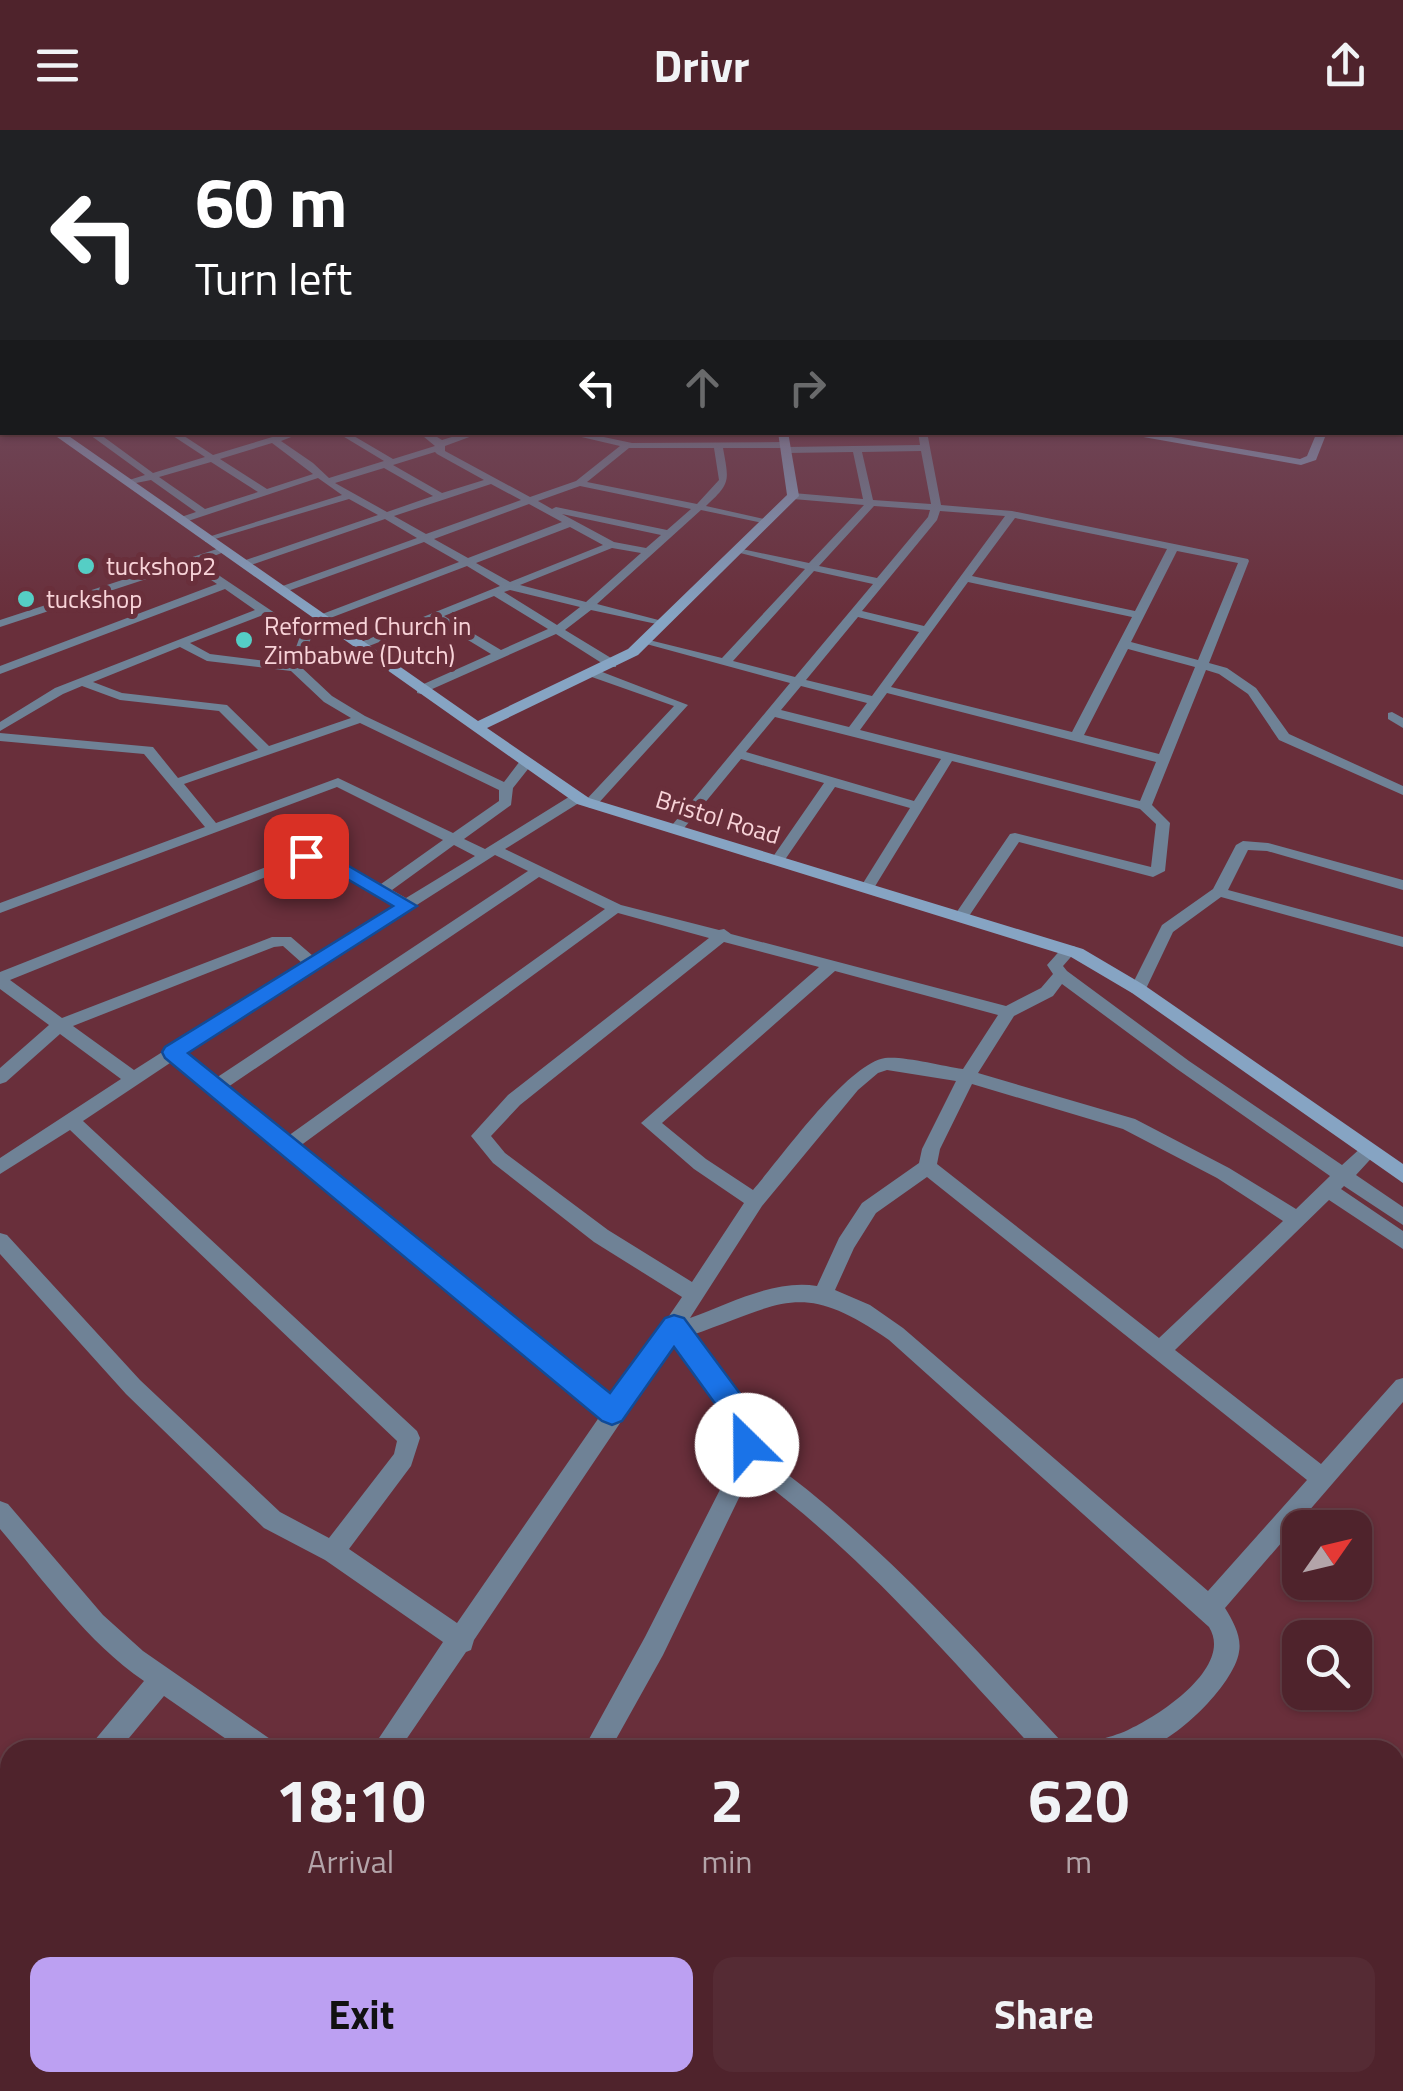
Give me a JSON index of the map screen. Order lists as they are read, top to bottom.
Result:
{
  "streets": {
    "street": ["Bristol Road"]
  },
  "places": ["tuckshop2", "tuckshop", "Reformed Church in Zimbabwe (Dutch)"],
  "north": "top right",
  "page": {
    "header": "Drivr",
    "turn": ["60 m", "Turn left"],
    "eta": [
      "18:10",
      "Arrival",
      "2",
      "min",
      "620",
      "m"
    ],
    "buttons": ["Exit", "Share"]
  }
}
